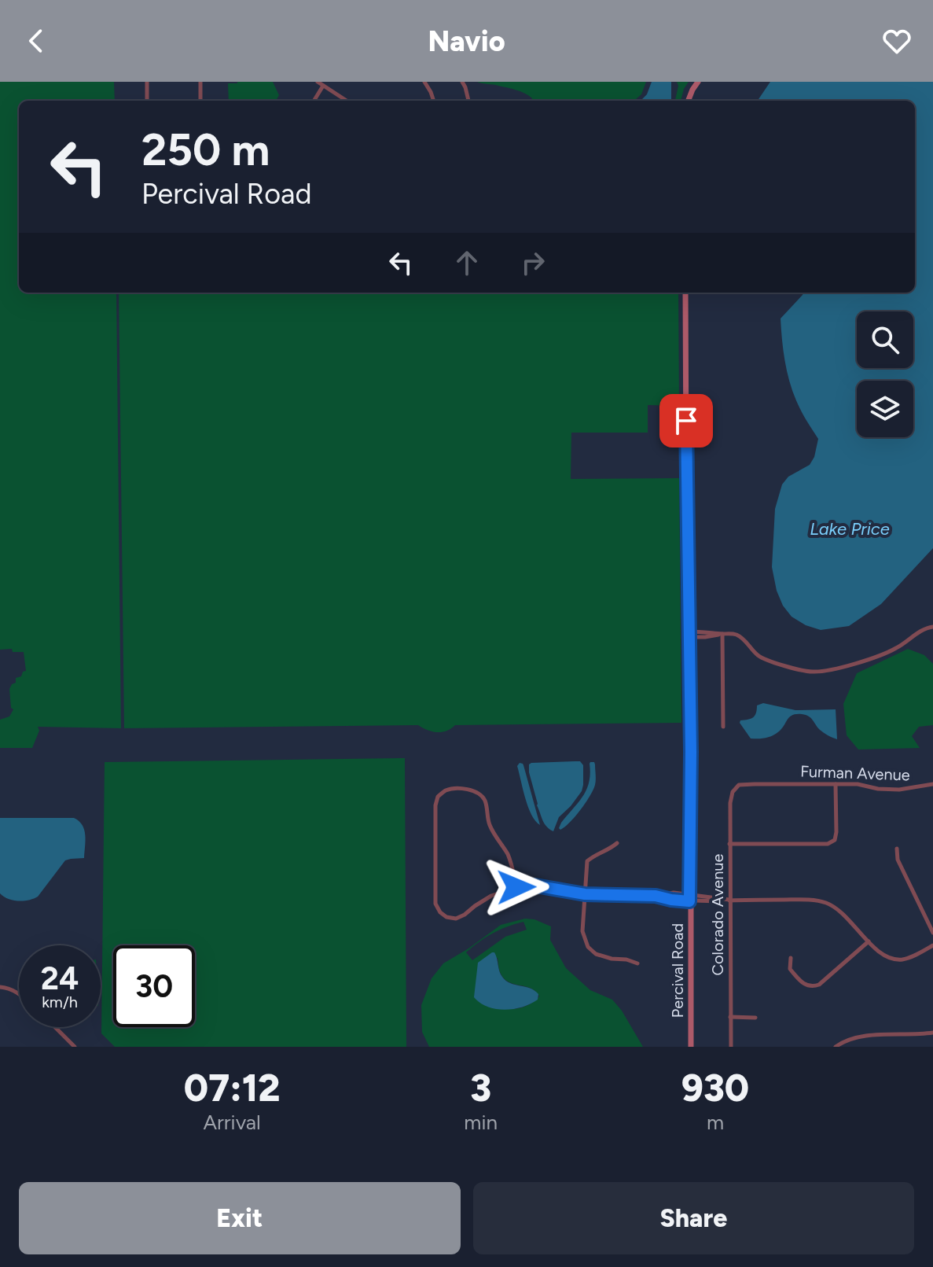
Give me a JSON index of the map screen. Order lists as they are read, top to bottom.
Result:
{
  "streets": {
    "street": ["Furman Avenue", "Colorado Avenue", "Percival Road"]
  },
  "crossings": [
    ["Furman Avenue", "Colorado Avenue"]
  ],
  "water": ["Lake Price"],
  "page": {
    "header": "Navio",
    "turn": ["250 m", "Percival Road"],
    "speed": "24 km/h",
    "limit": "30",
    "eta": [
      "07:12",
      "Arrival",
      "3",
      "min",
      "930",
      "m"
    ],
    "buttons": ["Exit", "Share"]
  }
}
